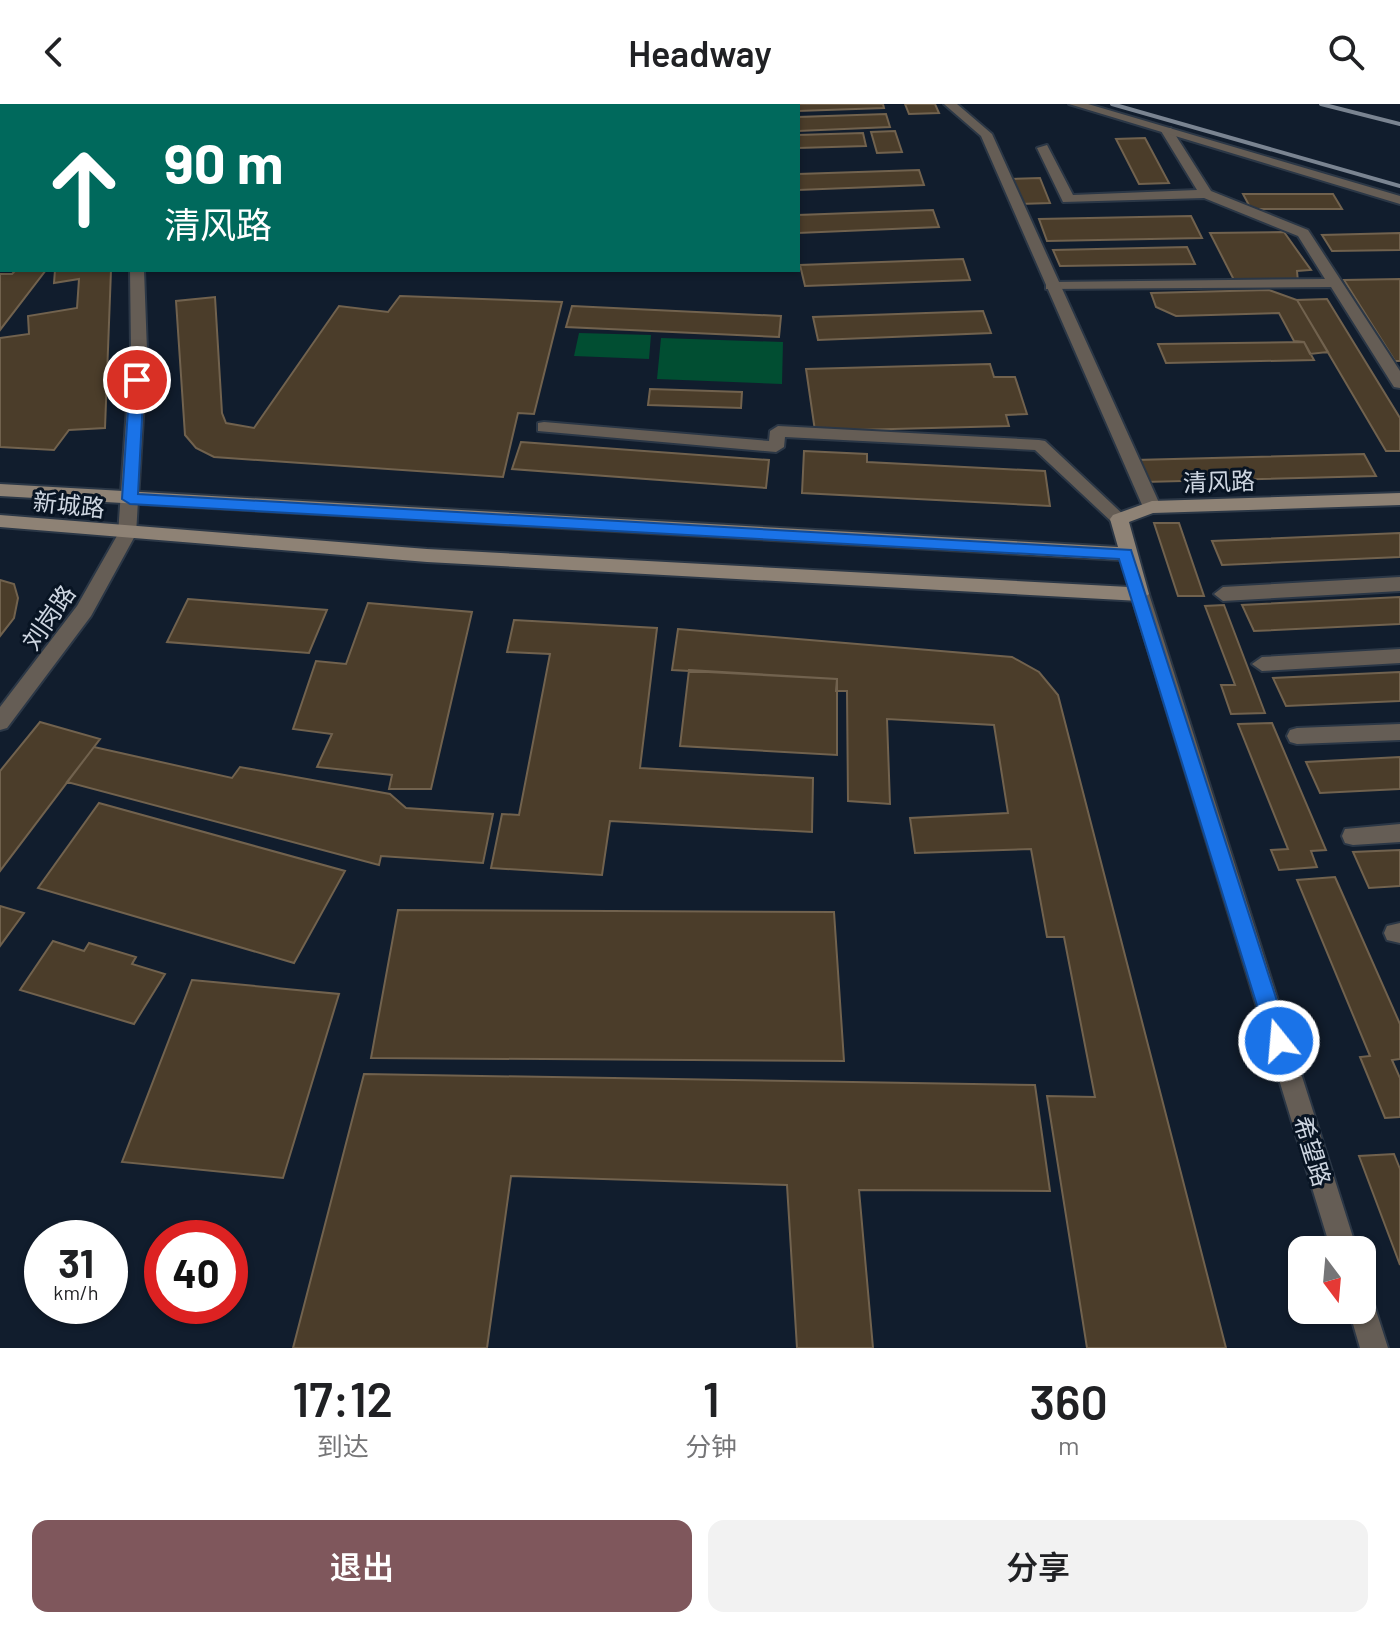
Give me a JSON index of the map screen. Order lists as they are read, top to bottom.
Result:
{
  "streets": {
    "main road": ["清风路", "新城路"],
    "street": ["刘岗路", "希望路"]
  },
  "crossings": [
    ["新城路", "刘岗路"],
    ["新城路", "希望路"]
  ],
  "north": "bottom",
  "page": {
    "header": "Headway",
    "turn": ["90 m", "清风路"],
    "speed": "31 km/h",
    "limit": "40",
    "eta": [
      "17:12",
      "到达",
      "1",
      "分钟",
      "360",
      "m"
    ],
    "buttons": ["退出", "分享"]
  }
}
